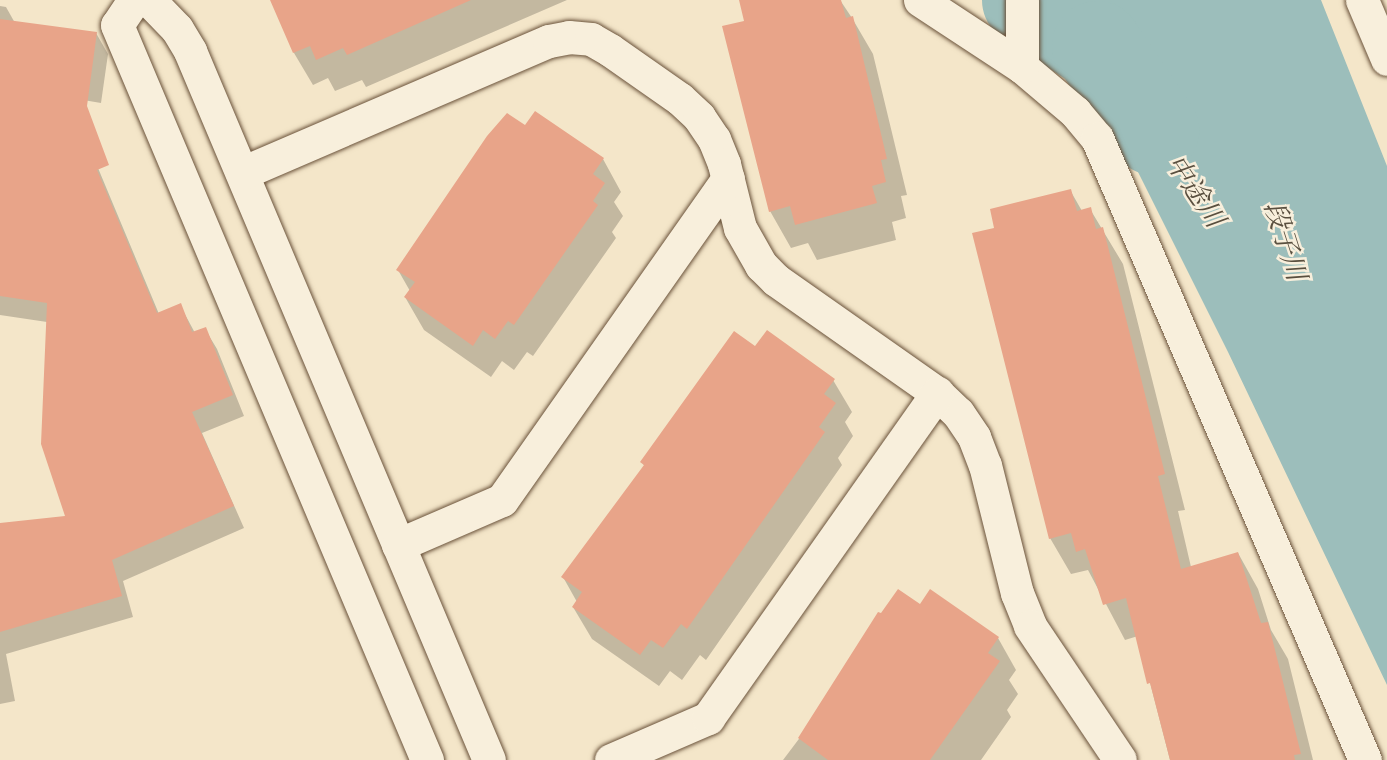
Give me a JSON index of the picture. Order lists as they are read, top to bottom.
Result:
{
  "water": ["中途川", "段子川"]
}
